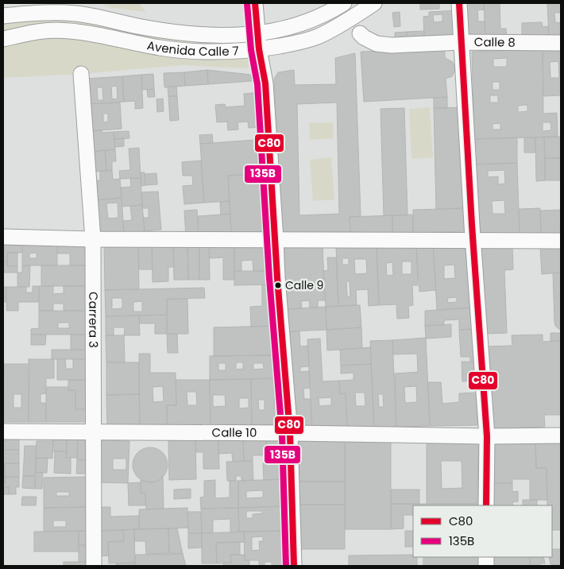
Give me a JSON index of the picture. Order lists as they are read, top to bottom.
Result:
{
  "streets": {
    "street": [
      "Calle 8",
      "Avenida Calle 7",
      "Carrera 3",
      "Calle 10"
    ]
  },
  "crossings": [
    ["Carrera 3", "Calle 10"]
  ],
  "places": ["Calle 9"],
  "lines": ["transit line C80", "transit line 135B"],
  "legend": ["C80", "135B"]
}
